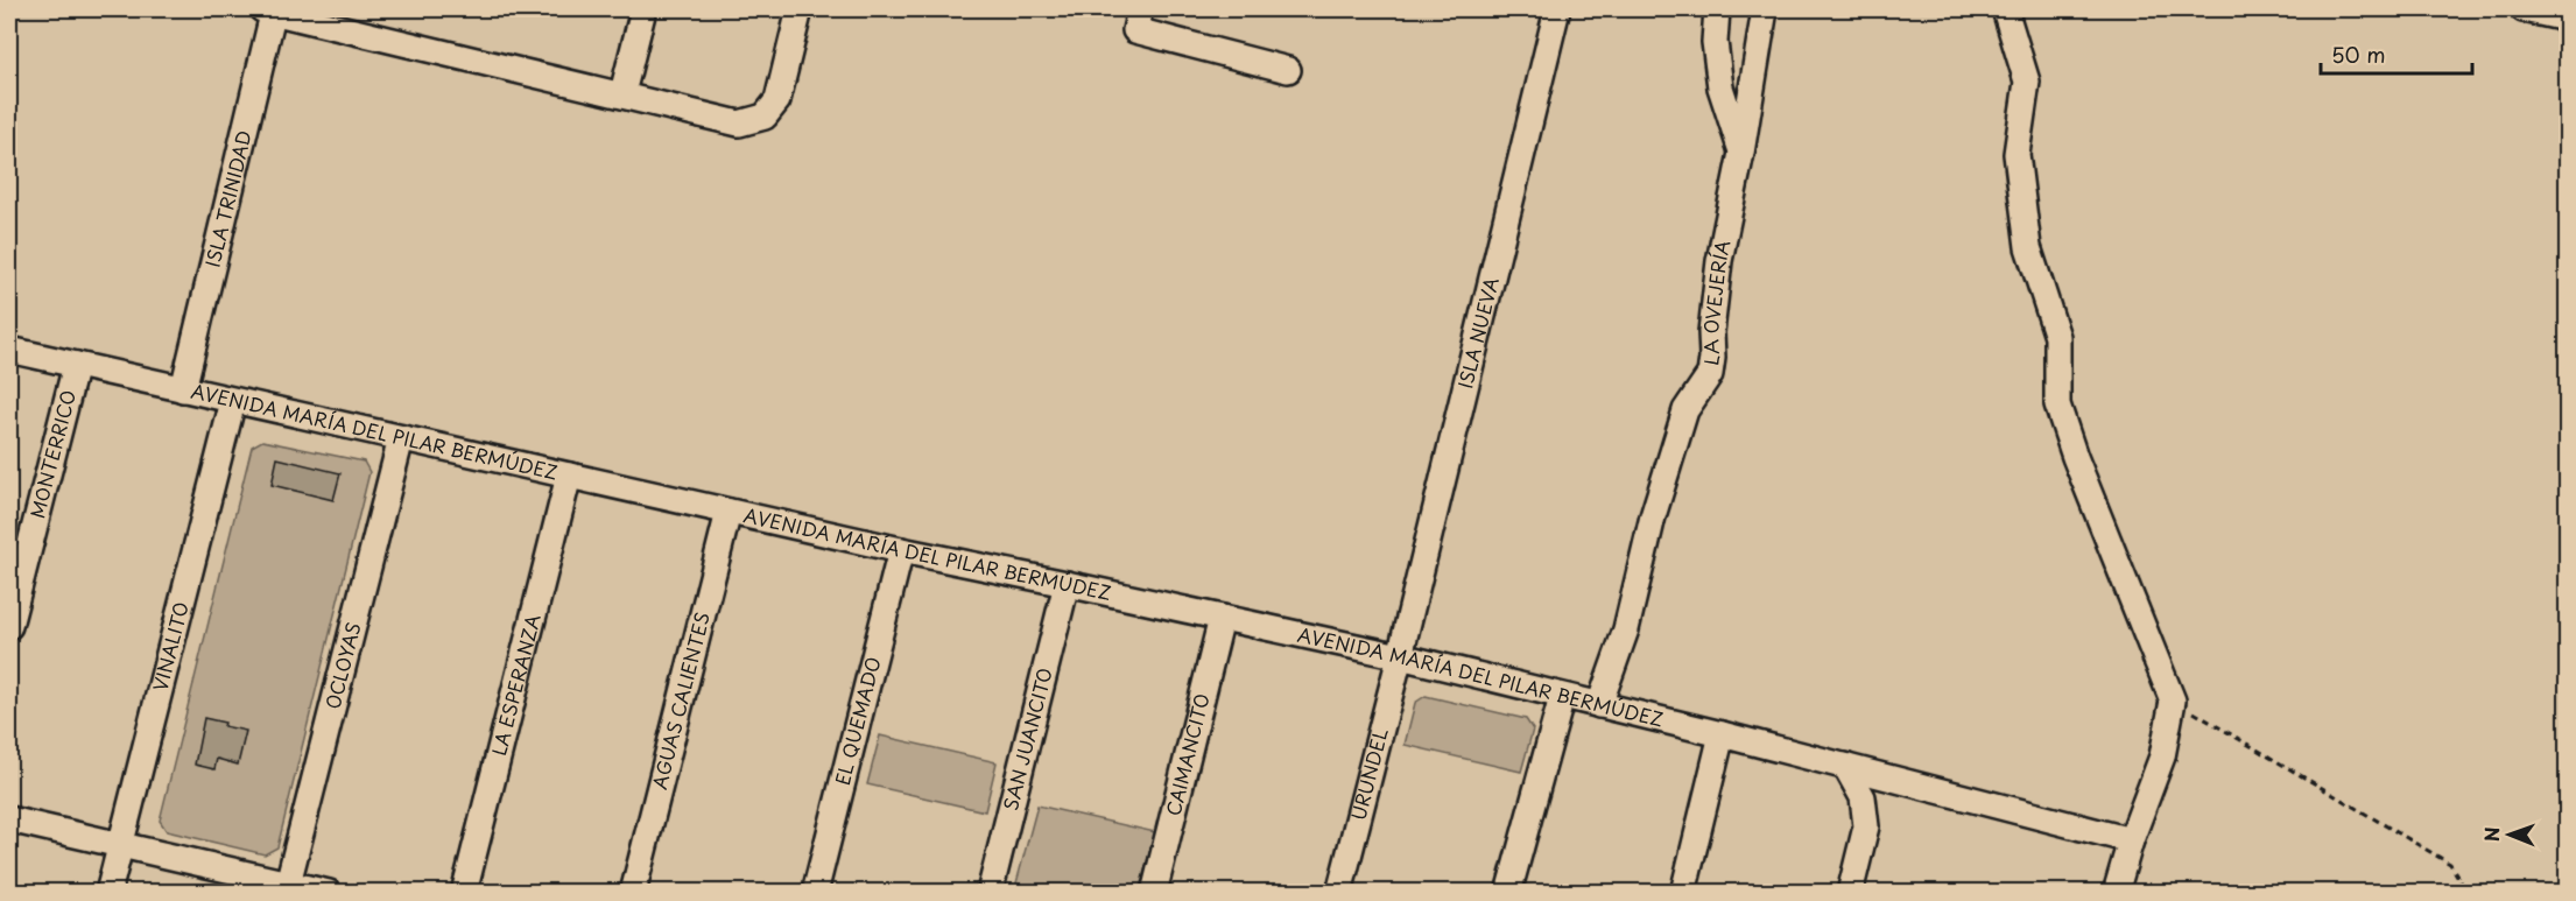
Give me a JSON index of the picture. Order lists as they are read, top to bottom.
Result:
{
  "streets": {
    "street": [
      "ISLA TRINIDAD",
      "LA OVEJERÍA",
      "ISLA NUEVA",
      "AVENIDA MARÍA DEL PILAR BERMÚDEZ",
      "MONTERRICO",
      "VINALITO",
      "OCLOYAS",
      "LA ESPERANZA",
      "AGUAS CALIENTES",
      "EL QUEMADO",
      "SAN JUANCITO",
      "CAIMANCITO",
      "URUNDEL"
    ]
  },
  "crossings": [
    ["ISLA TRINIDAD", "AVENIDA MARÍA DEL PILAR BERMÚDEZ"],
    ["LA OVEJERÍA", "AVENIDA MARÍA DEL PILAR BERMÚDEZ"],
    ["ISLA NUEVA", "AVENIDA MARÍA DEL PILAR BERMÚDEZ"],
    ["ISLA NUEVA", "URUNDEL"],
    ["AVENIDA MARÍA DEL PILAR BERMÚDEZ", "MONTERRICO"],
    ["AVENIDA MARÍA DEL PILAR BERMÚDEZ", "VINALITO"],
    ["AVENIDA MARÍA DEL PILAR BERMÚDEZ", "OCLOYAS"],
    ["AVENIDA MARÍA DEL PILAR BERMÚDEZ", "LA ESPERANZA"],
    ["AVENIDA MARÍA DEL PILAR BERMÚDEZ", "AGUAS CALIENTES"],
    ["AVENIDA MARÍA DEL PILAR BERMÚDEZ", "EL QUEMADO"],
    ["AVENIDA MARÍA DEL PILAR BERMÚDEZ", "SAN JUANCITO"],
    ["AVENIDA MARÍA DEL PILAR BERMÚDEZ", "CAIMANCITO"],
    ["AVENIDA MARÍA DEL PILAR BERMÚDEZ", "URUNDEL"]
  ],
  "scale_bar": "50 m",
  "north": "left"
}
